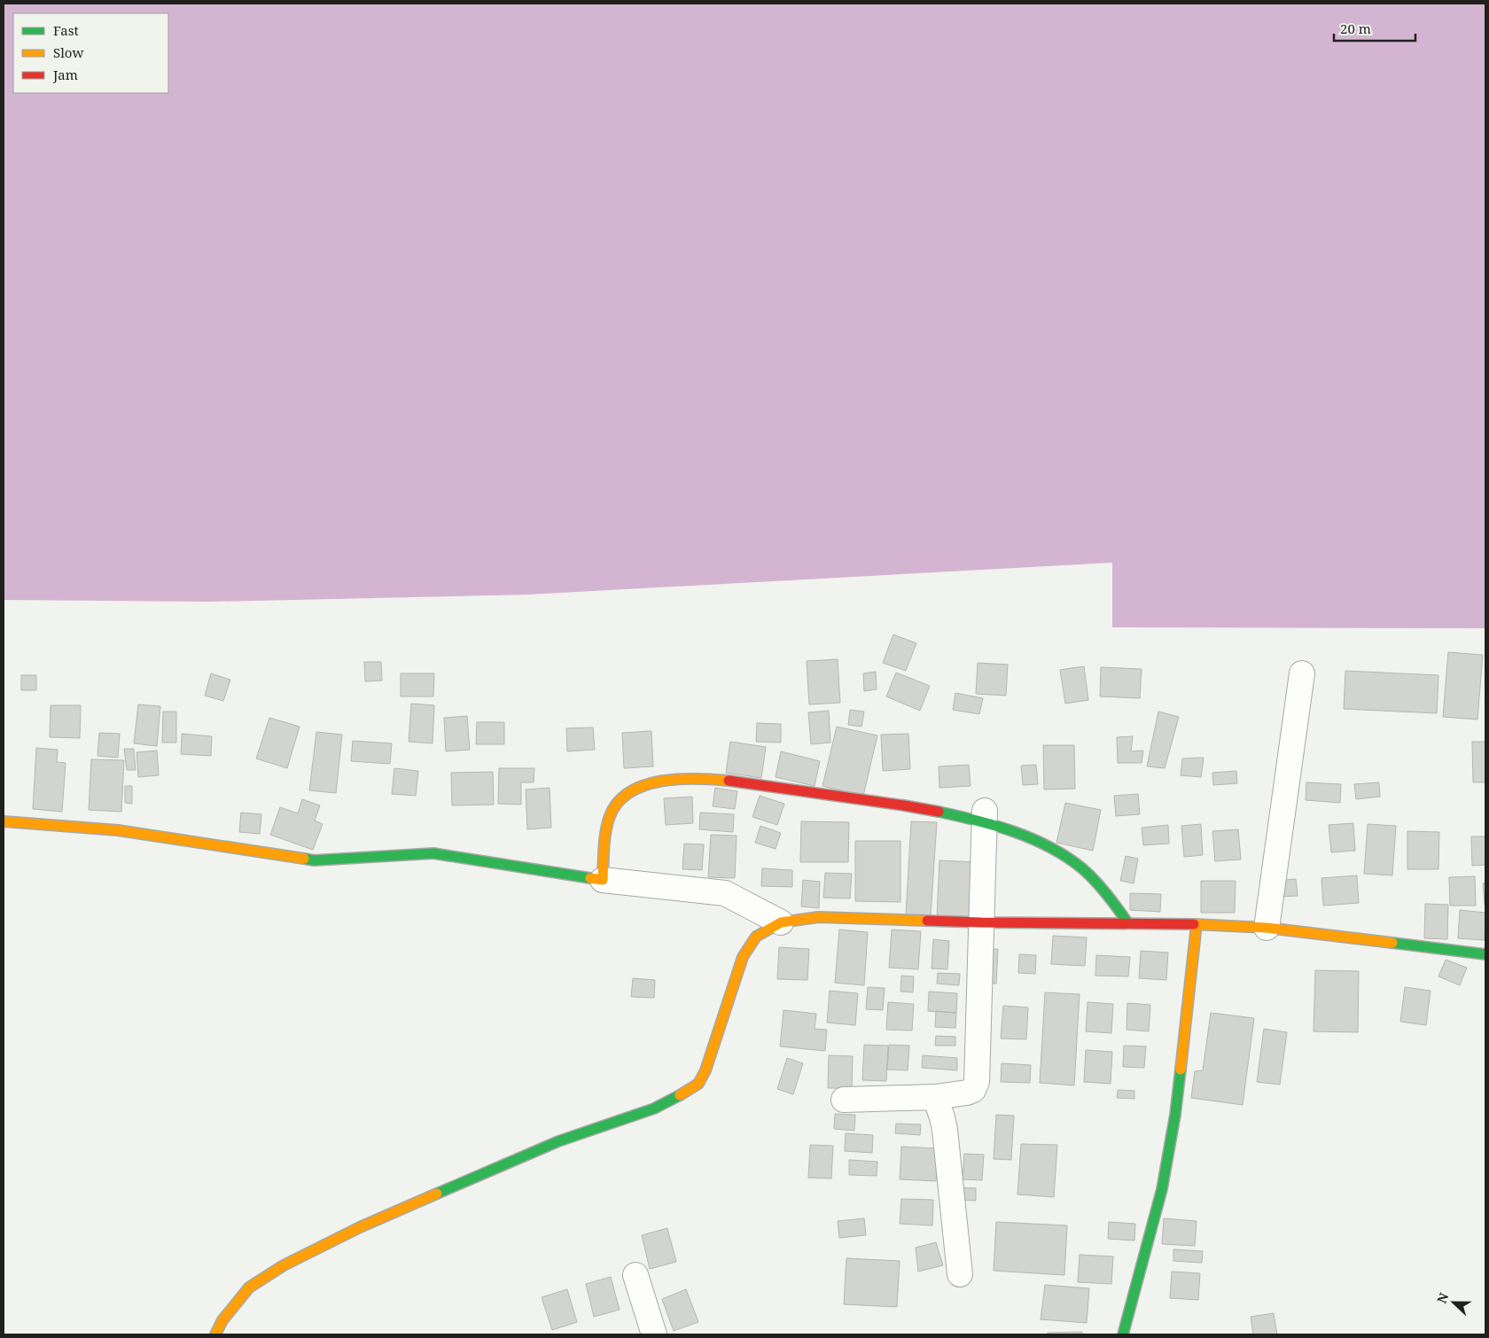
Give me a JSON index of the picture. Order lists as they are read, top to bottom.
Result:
{
  "legend": ["Fast", "Slow", "Jam"],
  "scale_bar": "20 m",
  "north": "left"
}
